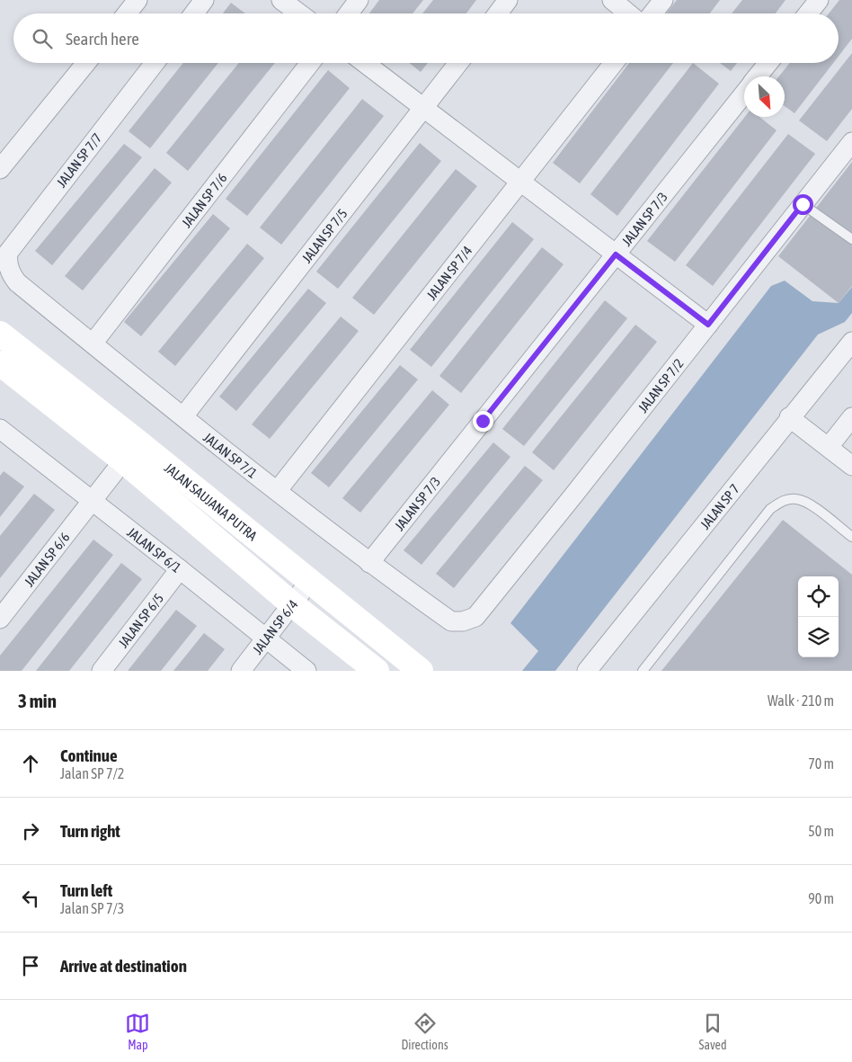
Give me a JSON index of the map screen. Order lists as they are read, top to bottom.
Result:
{
  "streets": {
    "main road": ["JALAN SAUJANA PUTRA"],
    "street": [
      "JALAN SP 7/7",
      "JALAN SP 7/6",
      "JALAN SP 7/3",
      "JALAN SP 7/5",
      "JALAN SP 7/4",
      "JALAN SP 7/2",
      "JALAN SP 7/1",
      "JALAN SP 7",
      "JALAN SP 6/1",
      "JALAN SP 6/6",
      "JALAN SP 6/5",
      "JALAN SP 6/4"
    ]
  },
  "crossings": [
    ["JALAN SP 7/7", "JALAN SP 7/1"],
    ["JALAN SP 7/6", "JALAN SP 7/1"],
    ["JALAN SP 7/3", "JALAN SP 7/1"],
    ["JALAN SP 7/5", "JALAN SP 7/1"],
    ["JALAN SP 7/4", "JALAN SP 7/1"],
    ["JALAN SP 7/2", "JALAN SP 7/1"],
    ["JALAN SAUJANA PUTRA", "JALAN SP 6/6"],
    ["JALAN SAUJANA PUTRA", "JALAN SP 6/4"],
    ["JALAN SP 6/1", "JALAN SP 6/6"],
    ["JALAN SP 6/1", "JALAN SP 6/5"],
    ["JALAN SP 6/1", "JALAN SP 6/4"]
  ],
  "north": "bottom right",
  "page": {
    "search": "Search here",
    "heading": ["3 min", "Walk · 210 m"],
    "list": [
      ["Continue", "Jalan SP 7/2", "70 m"],
      ["Turn right", "50 m"],
      ["Turn left", "Jalan SP 7/3", "90 m"],
      "Arrive at destination"
    ],
    "nav": ["Map", "Directions", "Saved"]
  }
}
